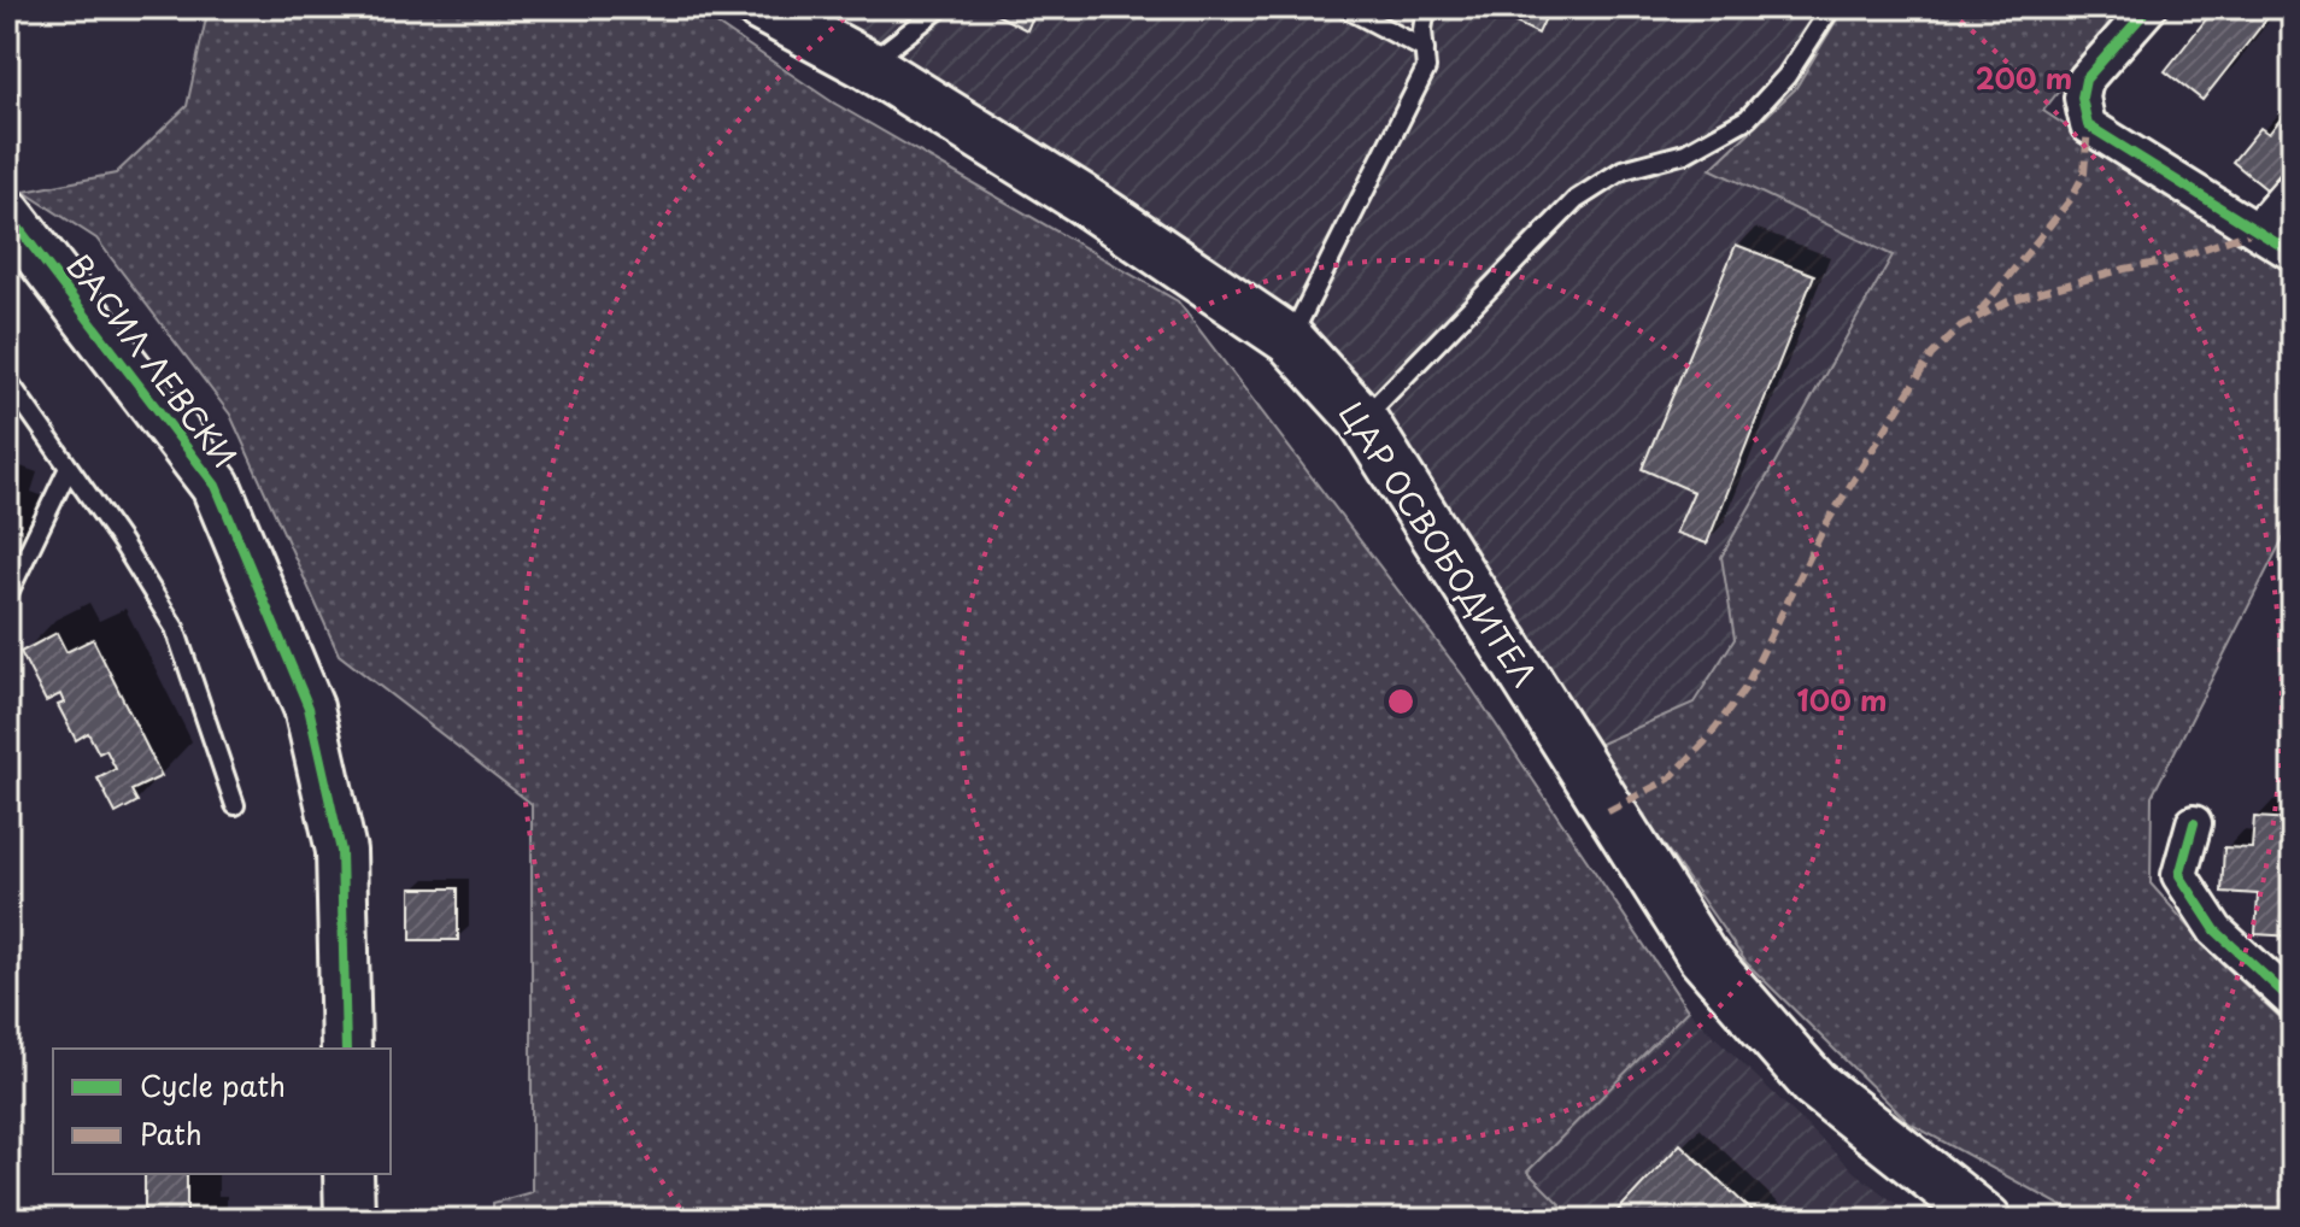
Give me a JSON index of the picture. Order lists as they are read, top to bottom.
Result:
{
  "streets": {
    "main road": ["ВАСИЛ ЛЕВСКИ", "ЦАР ОСВОБОДИТЕЛ"]
  },
  "legend": ["Cycle path", "Path"],
  "rings": ["200 m", "100 m"]
}
